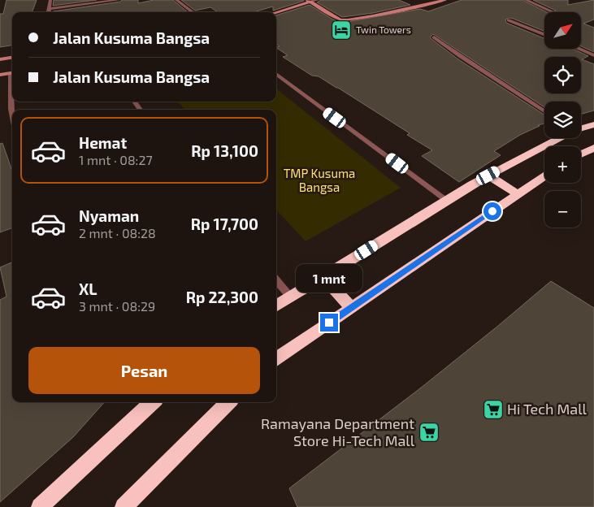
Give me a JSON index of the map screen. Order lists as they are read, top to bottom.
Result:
{
  "parks": ["TMP Kusuma Bangsa"],
  "places": {
    "hotel": ["Twin Towers"],
    "supermarket": ["Hi Tech Mall", "Ramayana Department Store Hi-Tech Mall"]
  },
  "north": "top right",
  "page": {
    "map_buttons": ["+", "−"],
    "banner": ["Jalan Kusuma Bangsa", "Jalan Kusuma Bangsa"],
    "list": [
      {
        "name": "Hemat",
        "note": "1 mnt · 08:27",
        "value": "Rp 13,100"
      },
      {
        "name": "Nyaman",
        "note": "2 mnt · 08:28",
        "value": "Rp 17,700"
      },
      {
        "name": "XL",
        "note": "3 mnt · 08:29",
        "value": "Rp 22,300"
      }
    ],
    "bubble": "1 mnt",
    "buttons": "Pesan"
  }
}
